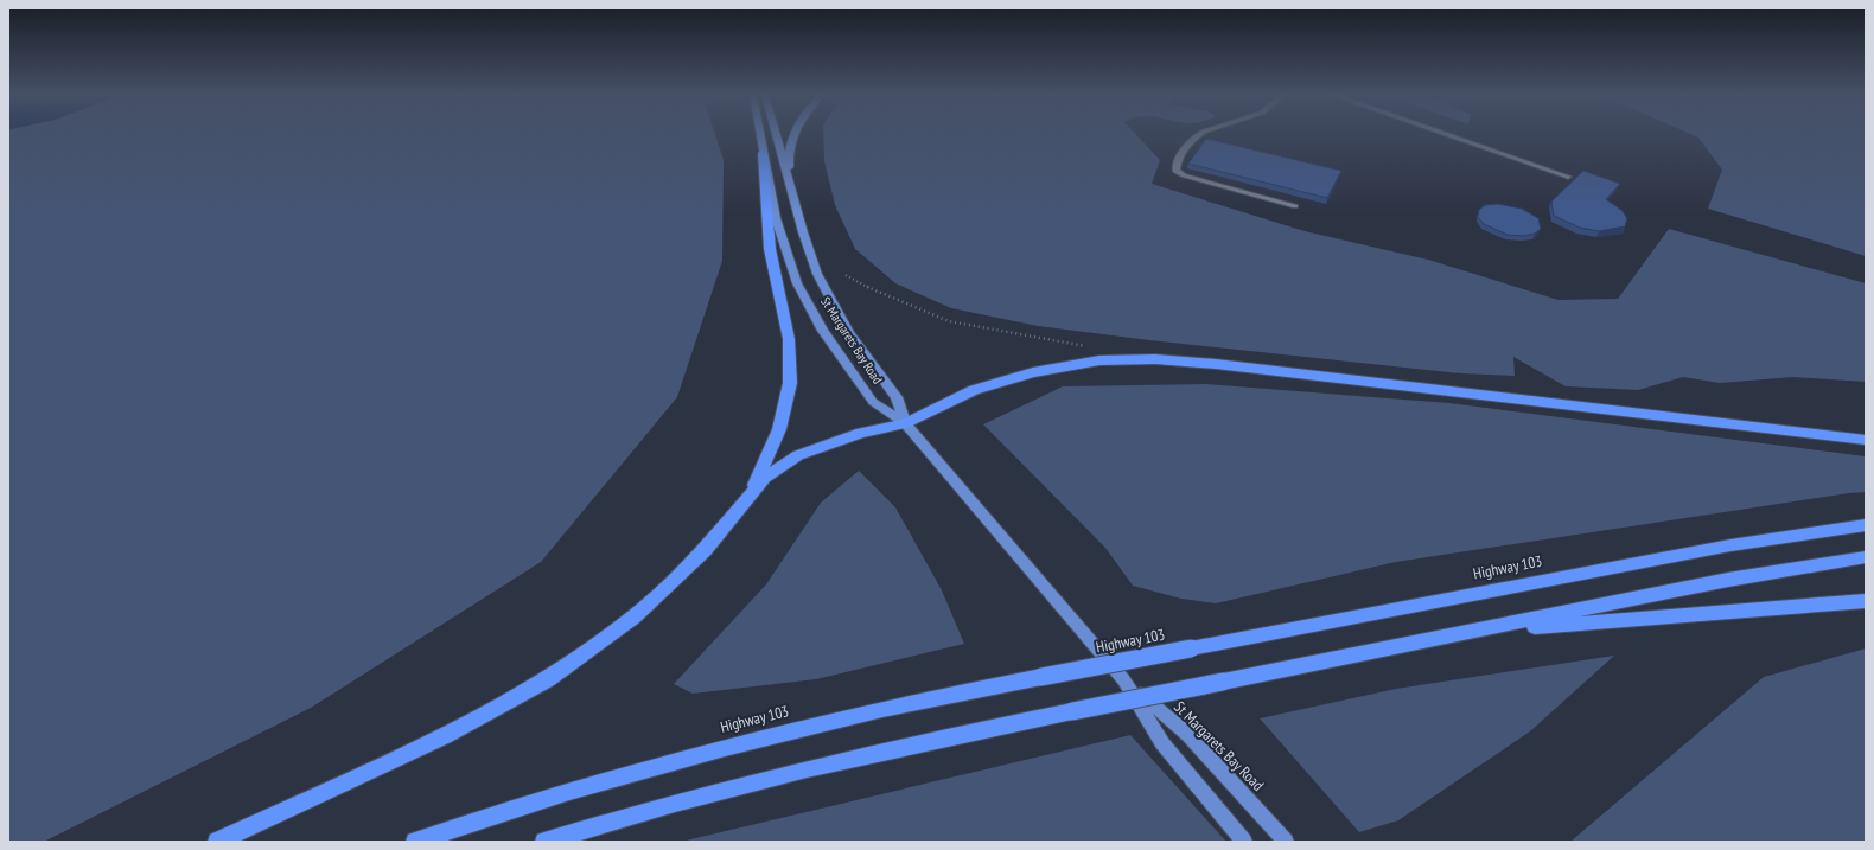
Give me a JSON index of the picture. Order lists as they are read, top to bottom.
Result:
{
  "streets": {
    "highway": ["Highway 103"],
    "main road": ["St Margarets Bay Road"]
  }
}
